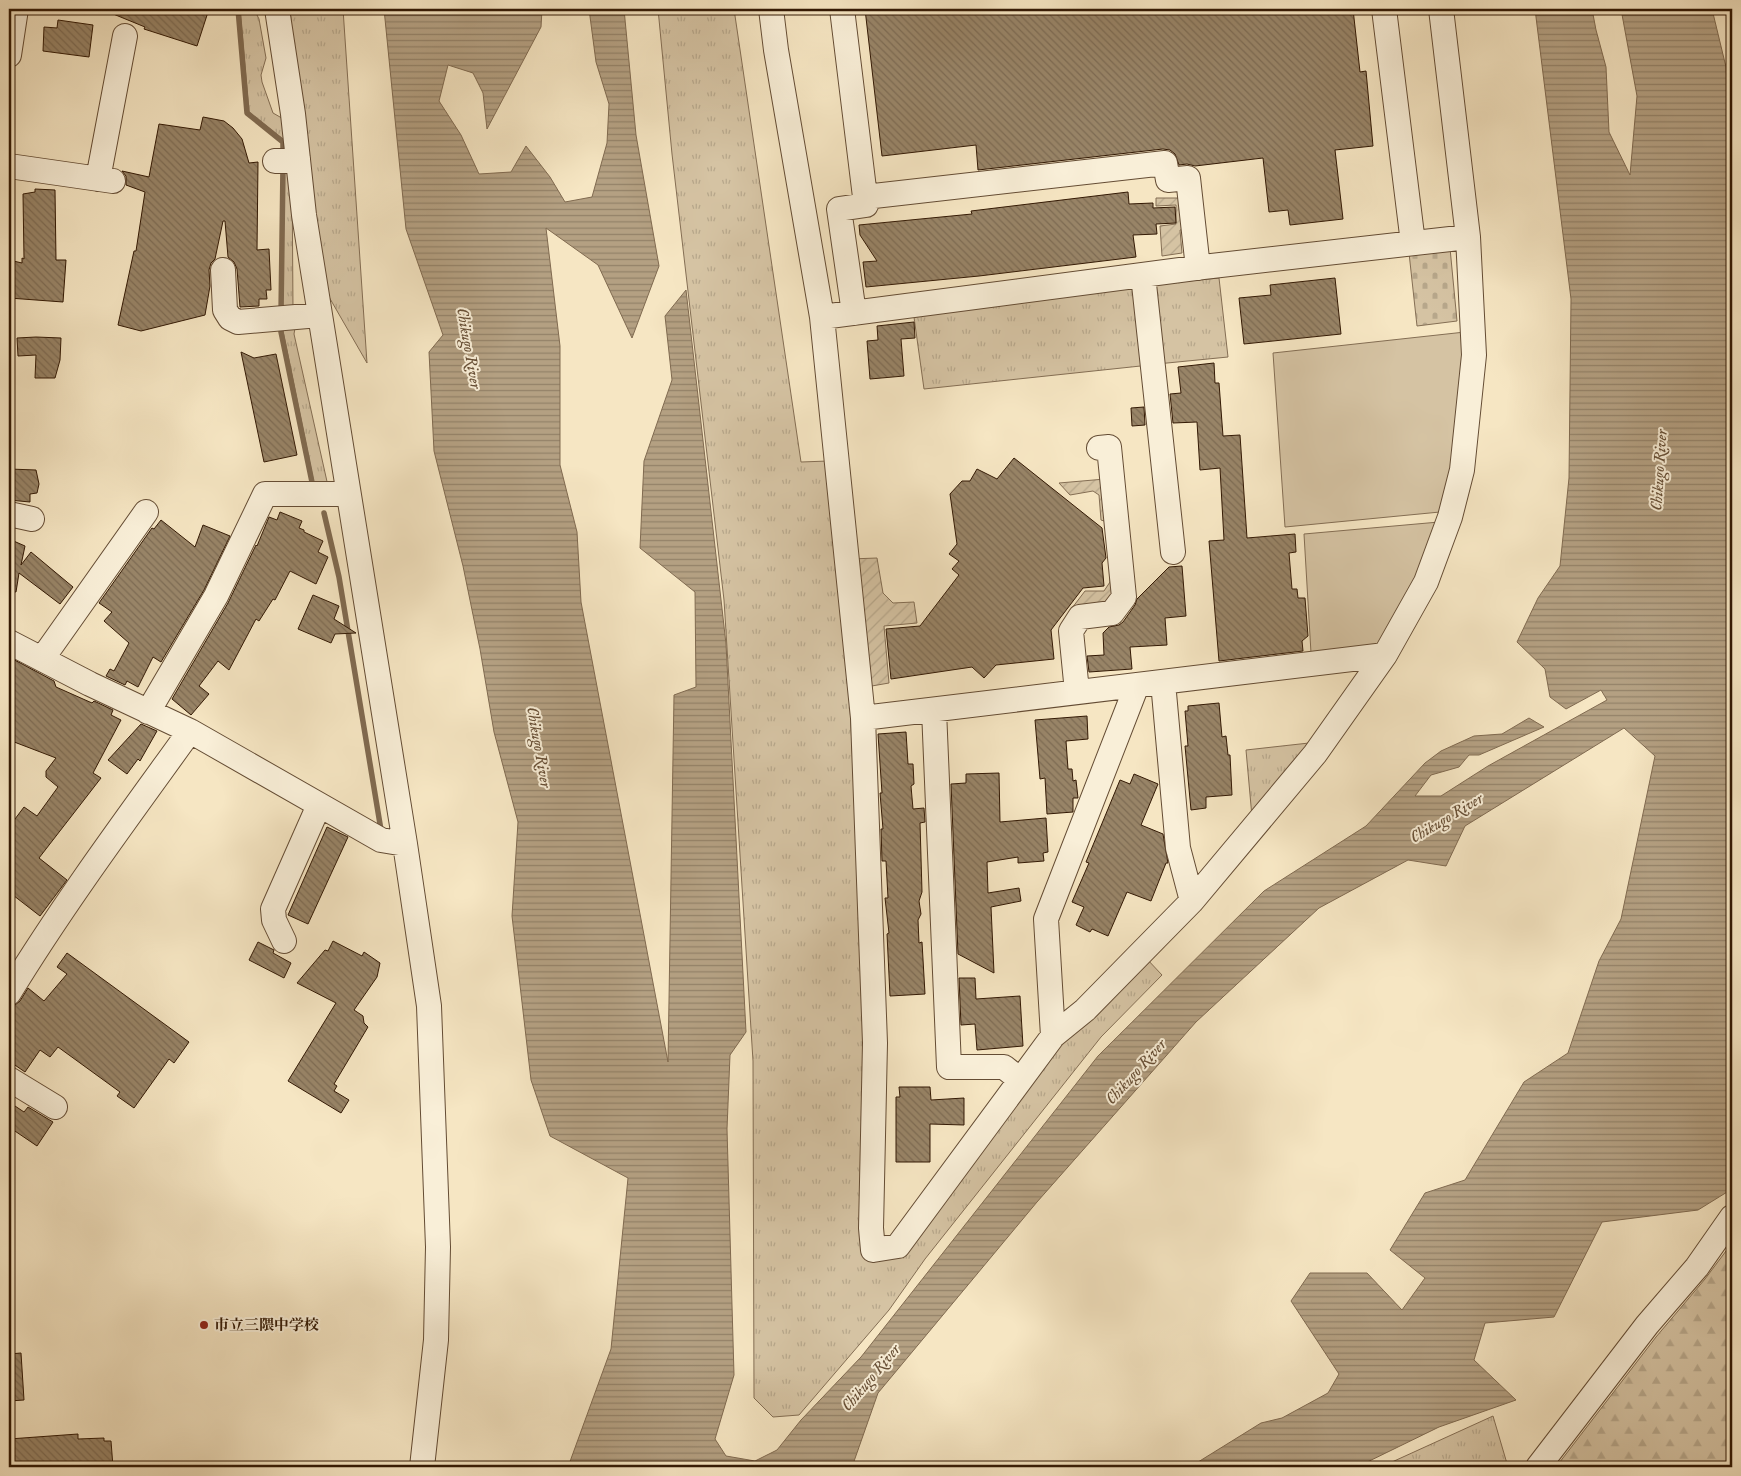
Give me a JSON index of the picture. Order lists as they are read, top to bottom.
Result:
{
  "water": ["Chikugo River"],
  "places": ["市立三隈中学校"]
}
